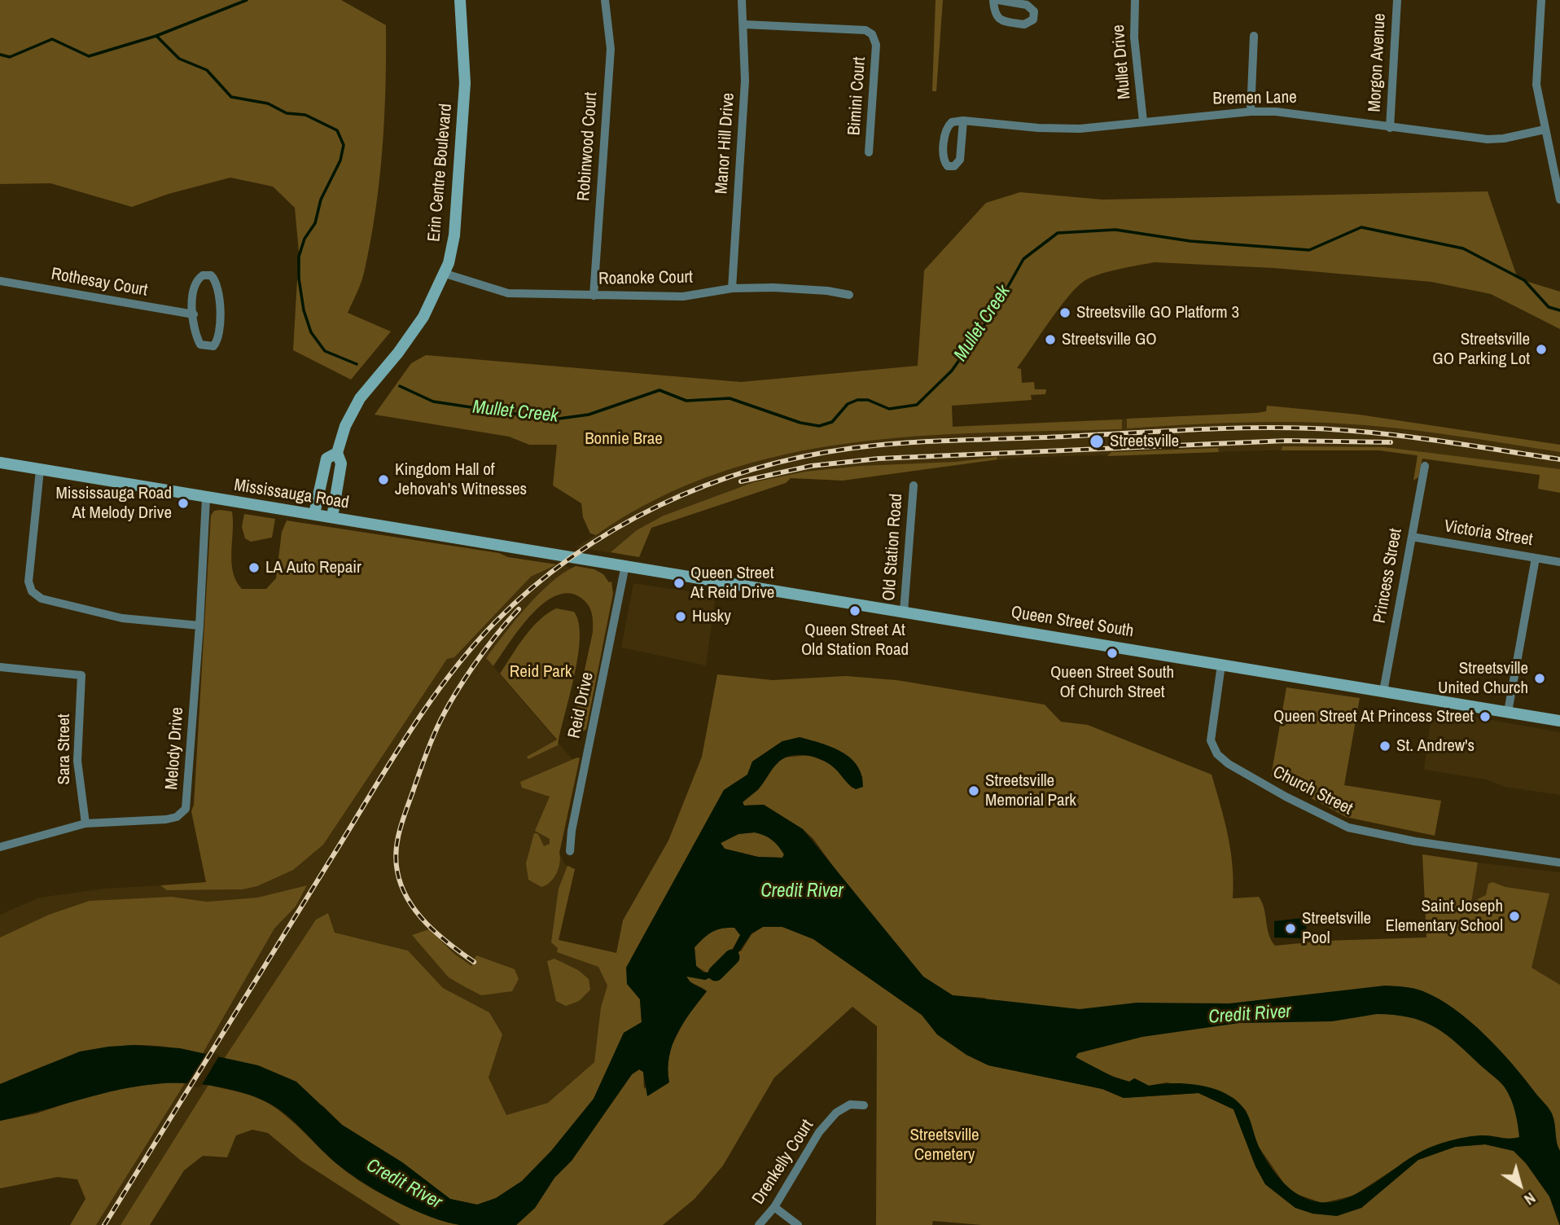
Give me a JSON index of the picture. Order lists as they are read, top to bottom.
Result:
{
  "streets": {
    "main road": ["Erin Centre Boulevard", "Mississauga Road", "Queen Street South"],
    "street": [
      "Mullet Drive",
      "Morgon Avenue",
      "Bimini Court",
      "Bremen Lane",
      "Manor Hill Drive",
      "Robinwood Court",
      "Roanoke Court",
      "Rothesay Court",
      "Victoria Street",
      "Old Station Road",
      "Princess Street",
      "Reid Drive",
      "Melody Drive",
      "Sara Street",
      "Church Street",
      "Drenkelly Court"
    ]
  },
  "crossings": [
    ["Mullet Drive", "Bremen Lane"],
    ["Morgon Avenue", "Bremen Lane"],
    ["Bimini Court", "Manor Hill Drive"],
    ["Manor Hill Drive", "Roanoke Court"],
    ["Robinwood Court", "Roanoke Court"],
    ["Erin Centre Boulevard", "Roanoke Court"],
    ["Erin Centre Boulevard", "Mississauga Road"],
    ["Mississauga Road", "Queen Street South"],
    ["Mississauga Road", "Melody Drive"],
    ["Victoria Street", "Princess Street"],
    ["Old Station Road", "Queen Street South"],
    ["Princess Street", "Queen Street South"],
    ["Queen Street South", "Reid Drive"],
    ["Queen Street South", "Church Street"],
    ["Melody Drive", "Sara Street"]
  ],
  "water": ["Mullet Creek", "Credit River"],
  "parks": ["Bonnie Brae", "Reid Park", "Streetsville Cemetery"],
  "places": [
    "Streetsville GO Platform 3",
    "Streetsville GO",
    "Streetsville GO Parking Lot",
    "Streetsville",
    "Kingdom Hall of Jehovah's Witnesses",
    "Mississauga Road At Melody Drive",
    "LA Auto Repair",
    "Queen Street At Reid Drive",
    "Queen Street At Old Station Road",
    "Husky",
    "Queen Street South Of Church Street",
    "Streetsville United Church",
    "Queen Street At Princess Street",
    "St. Andrew's",
    "Streetsville Memorial Park",
    "Saint Joseph Elementary School",
    "Streetsville Pool"
  ],
  "north": "bottom right"
}
